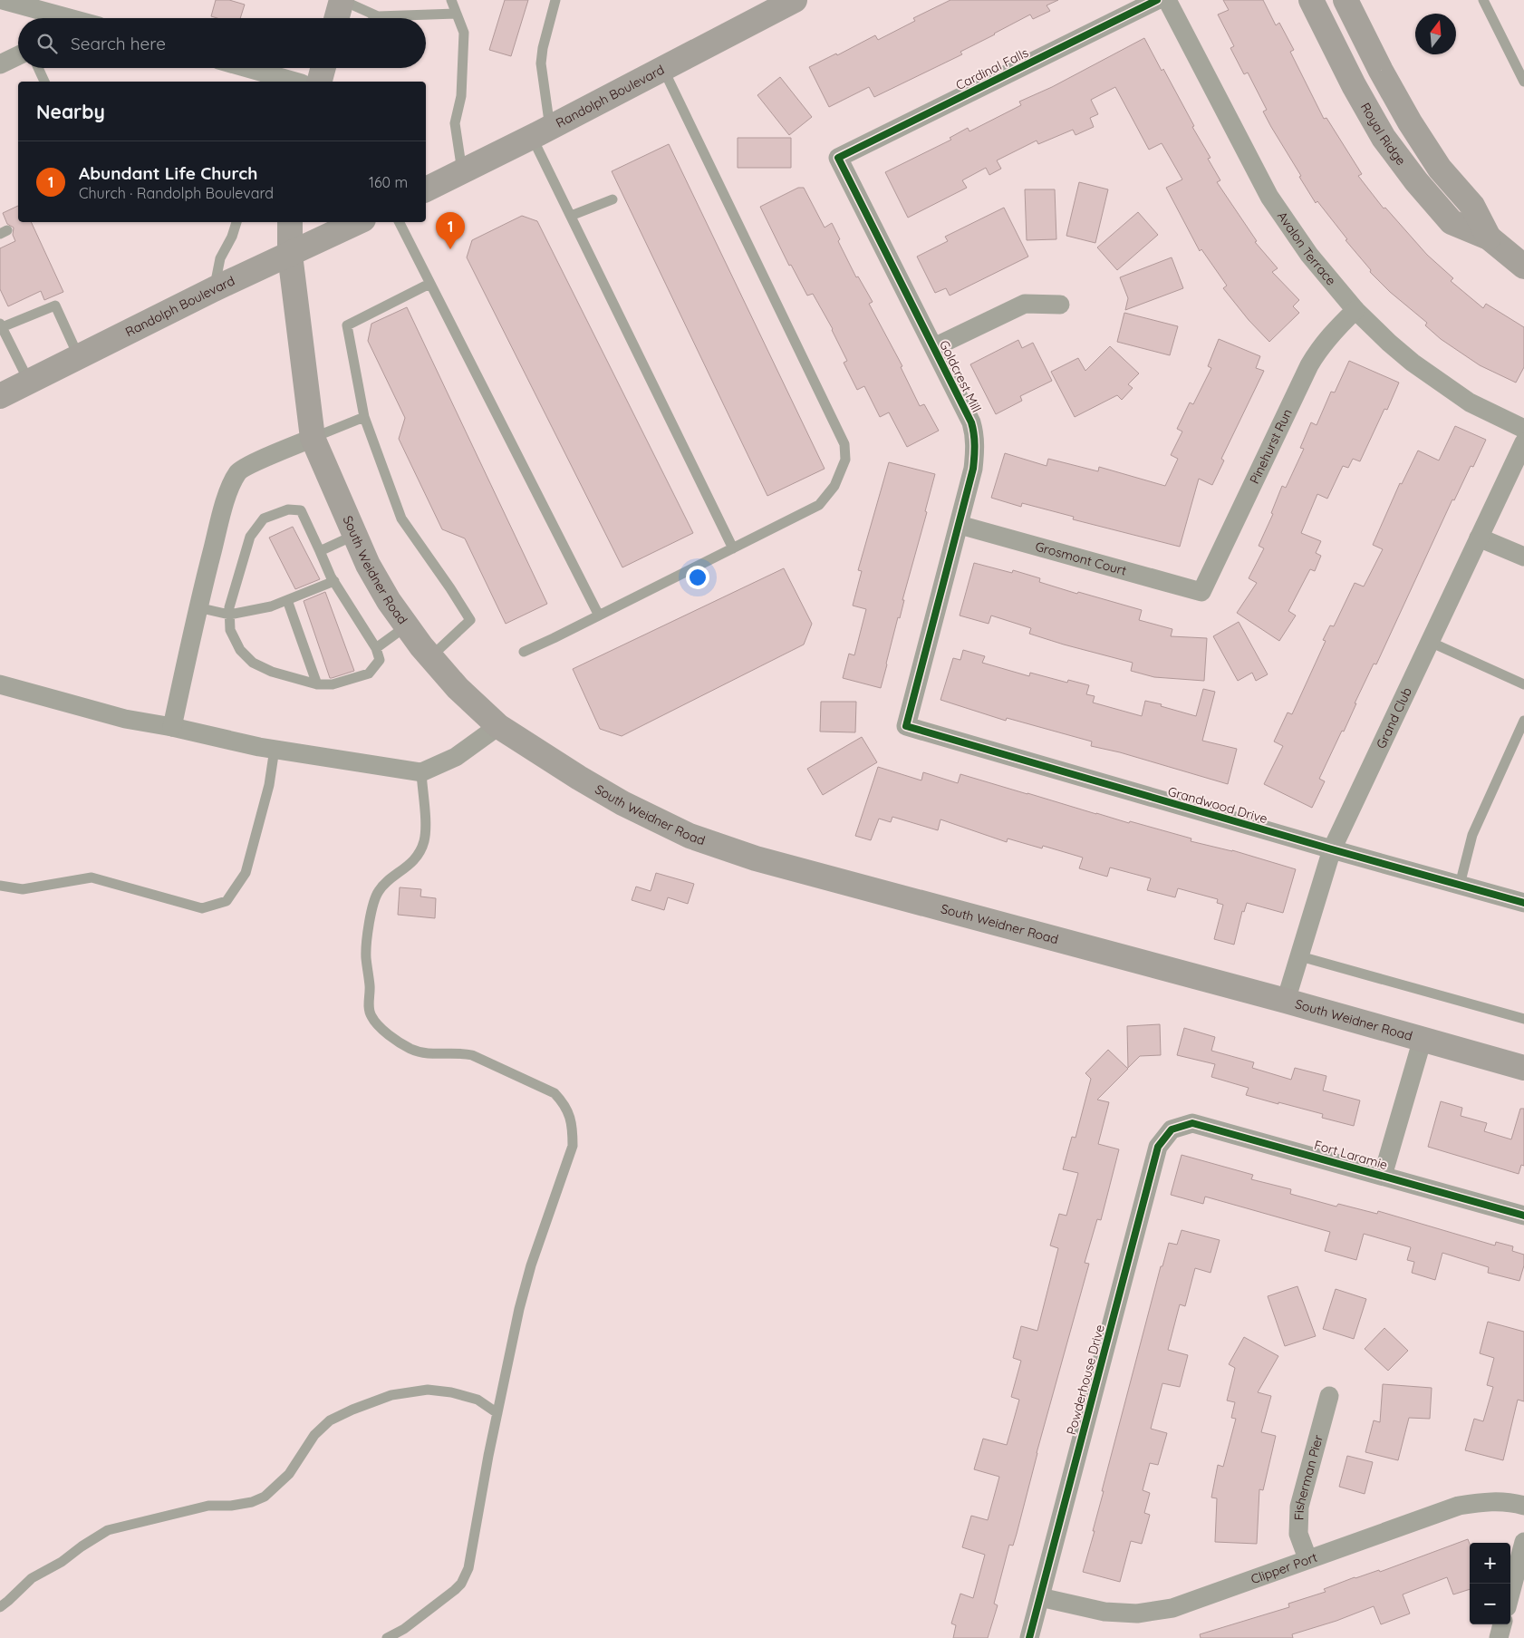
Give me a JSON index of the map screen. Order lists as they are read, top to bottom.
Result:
{
  "streets": {
    "main road": ["Randolph Boulevard", "Royal Ridge", "South Weidner Road"],
    "street": [
      "Cardinal Falls",
      "Avalon Terrace",
      "Goldcrest Mill",
      "Pinehurst Run",
      "Grosmont Court",
      "Grand Club",
      "Grandwood Drive",
      "Fort Laramie",
      "Powderhouse Drive",
      "Fisherman Pier",
      "Clipper Port"
    ]
  },
  "crossings": [
    ["Cardinal Falls", "Goldcrest Mill"],
    ["Randolph Boulevard", "South Weidner Road"],
    ["Avalon Terrace", "Pinehurst Run"],
    ["Goldcrest Mill", "Grosmont Court"],
    ["Goldcrest Mill", "Grandwood Drive"],
    ["Pinehurst Run", "Grosmont Court"],
    ["South Weidner Road", "Grand Club"],
    ["Grand Club", "Grandwood Drive"],
    ["Fort Laramie", "Powderhouse Drive"],
    ["Powderhouse Drive", "Clipper Port"],
    ["Fisherman Pier", "Clipper Port"]
  ],
  "north": "top",
  "page": {
    "search": "Search here",
    "heading": "Nearby",
    "list": [
      {
        "mark": "1",
        "name": "Abundant Life Church",
        "note": "Church · Randolph Boulevard",
        "value": "160 m"
      }
    ],
    "pins": "1",
    "map_buttons": ["+", "−"]
  }
}
